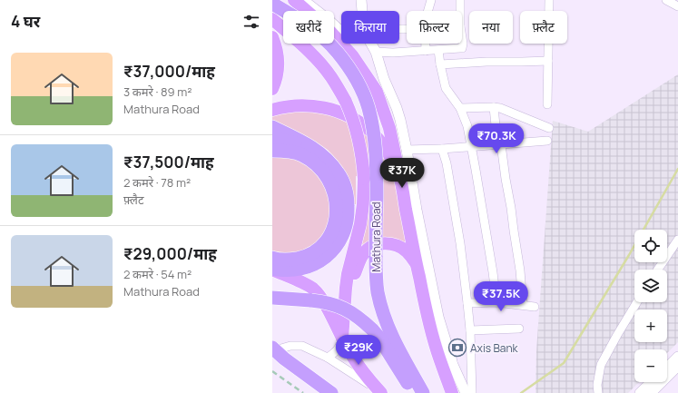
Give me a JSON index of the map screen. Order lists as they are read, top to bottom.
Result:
{
  "streets": {
    "highway": ["Mathura Road"]
  },
  "places": {
    "bank": ["Axis Bank"]
  },
  "page": {
    "heading": "4 घर",
    "chip": [
      "खरीदें",
      "किराया",
      "फ़िल्टर",
      "नया",
      "फ़्लैट"
    ],
    "list": [
      {
        "name": "₹37,000/माह",
        "note": "3 कमरे · 89 m² · Mathura Road"
      },
      {
        "name": "₹37,500/माह",
        "note": "2 कमरे · 78 m² · फ़्लैट"
      },
      {
        "name": "₹29,000/माह",
        "note": "2 कमरे · 54 m² · Mathura Road"
      }
    ],
    "price": [
      "₹70.3K",
      "₹37K",
      "₹37.5K",
      "₹29K"
    ],
    "map_buttons": ["+", "−"]
  }
}
